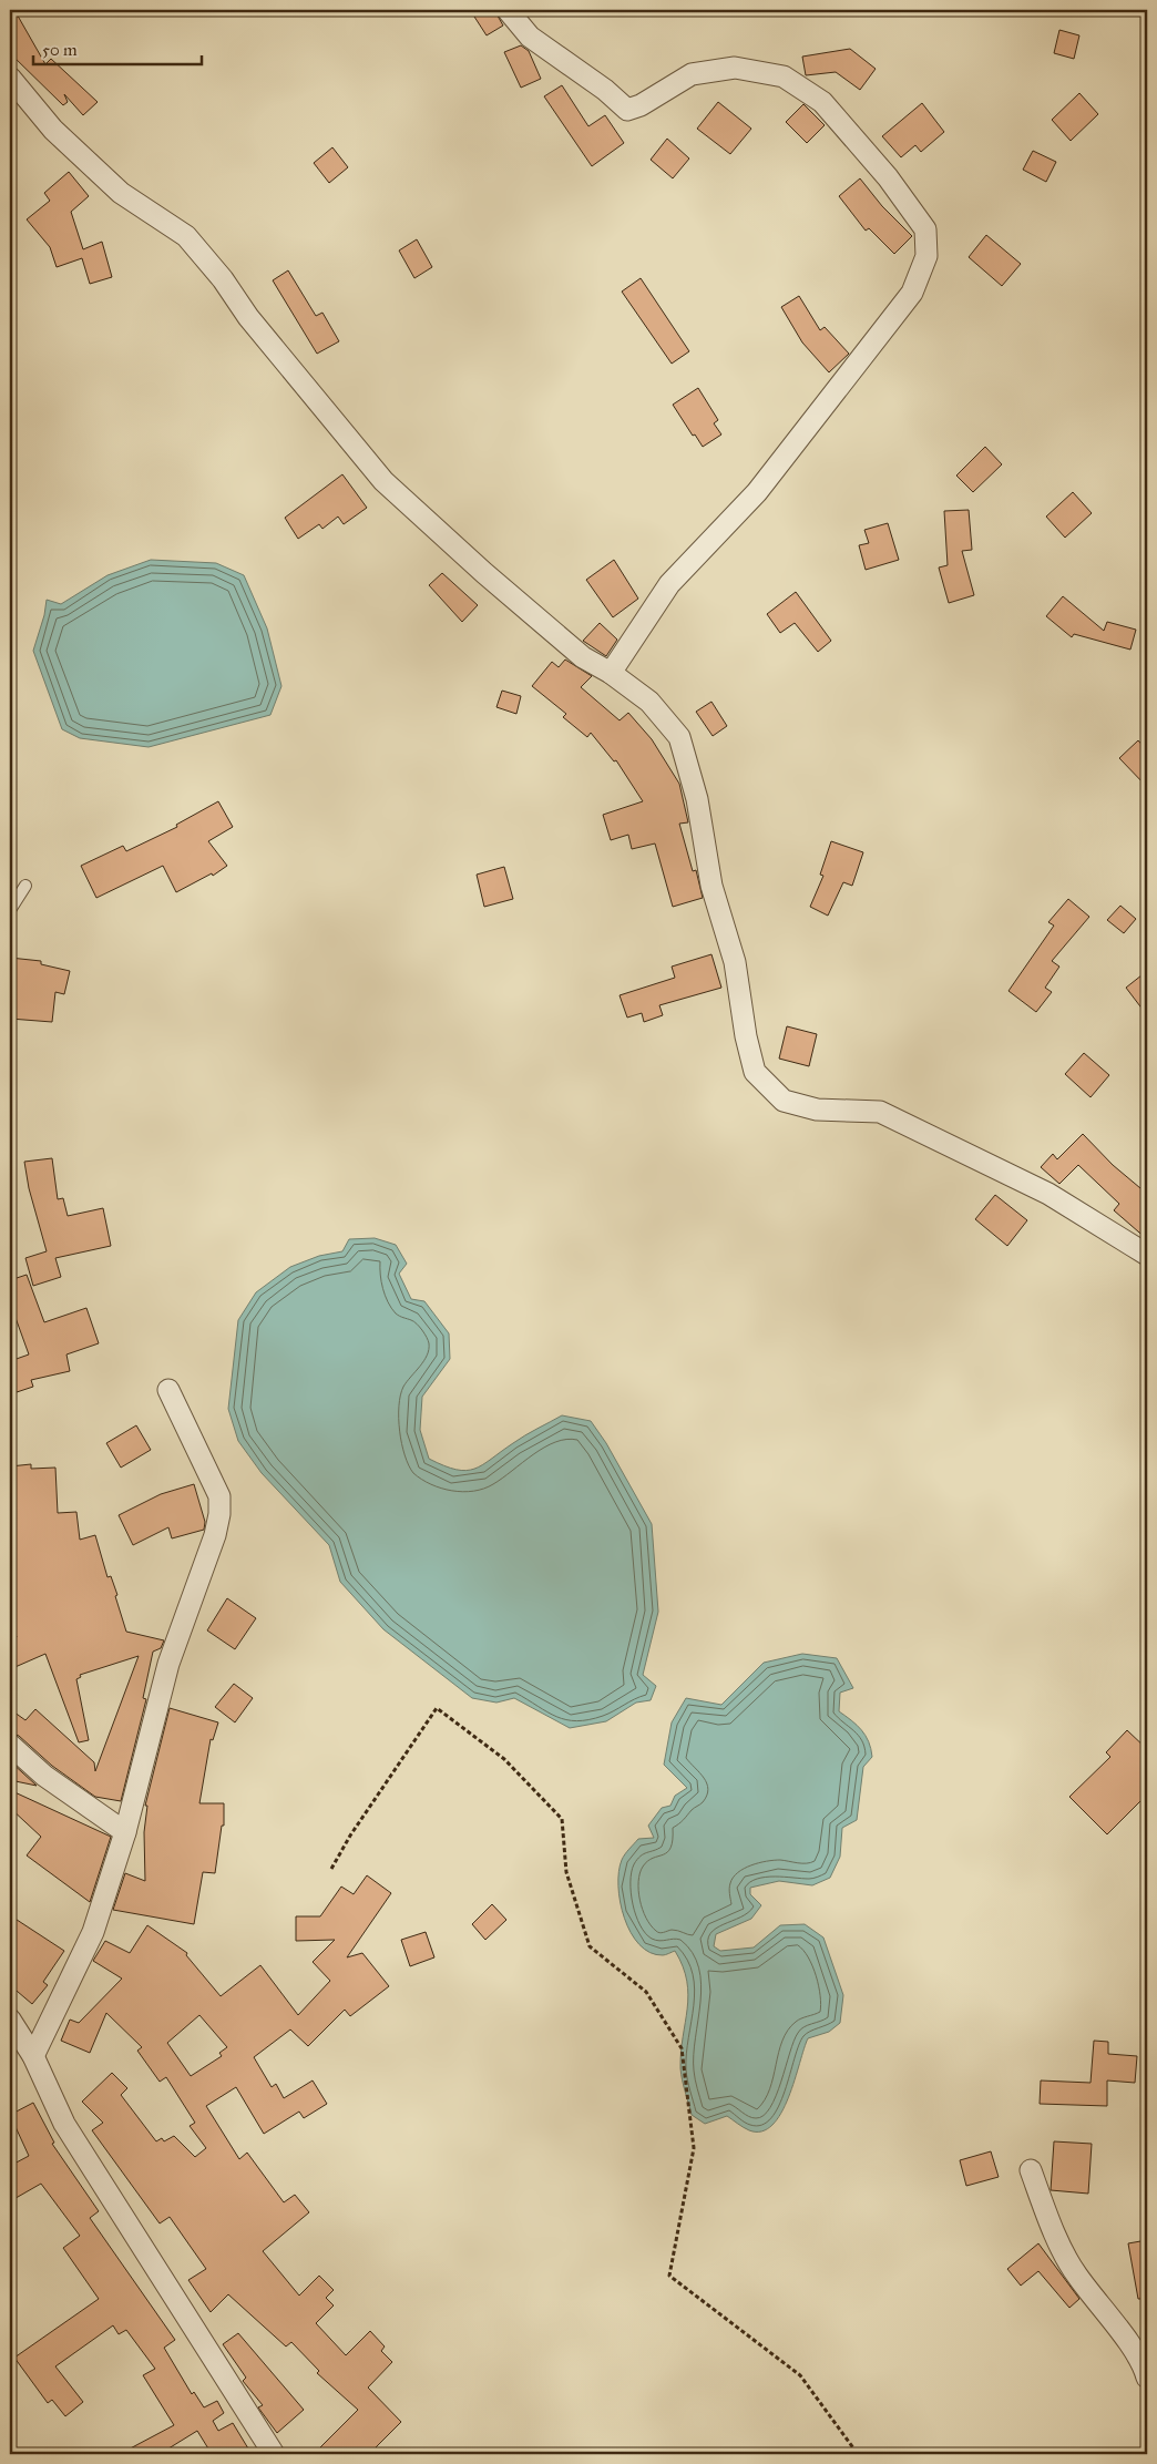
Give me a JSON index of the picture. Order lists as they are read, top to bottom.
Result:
{
  "scale_bar": "50 m"
}
